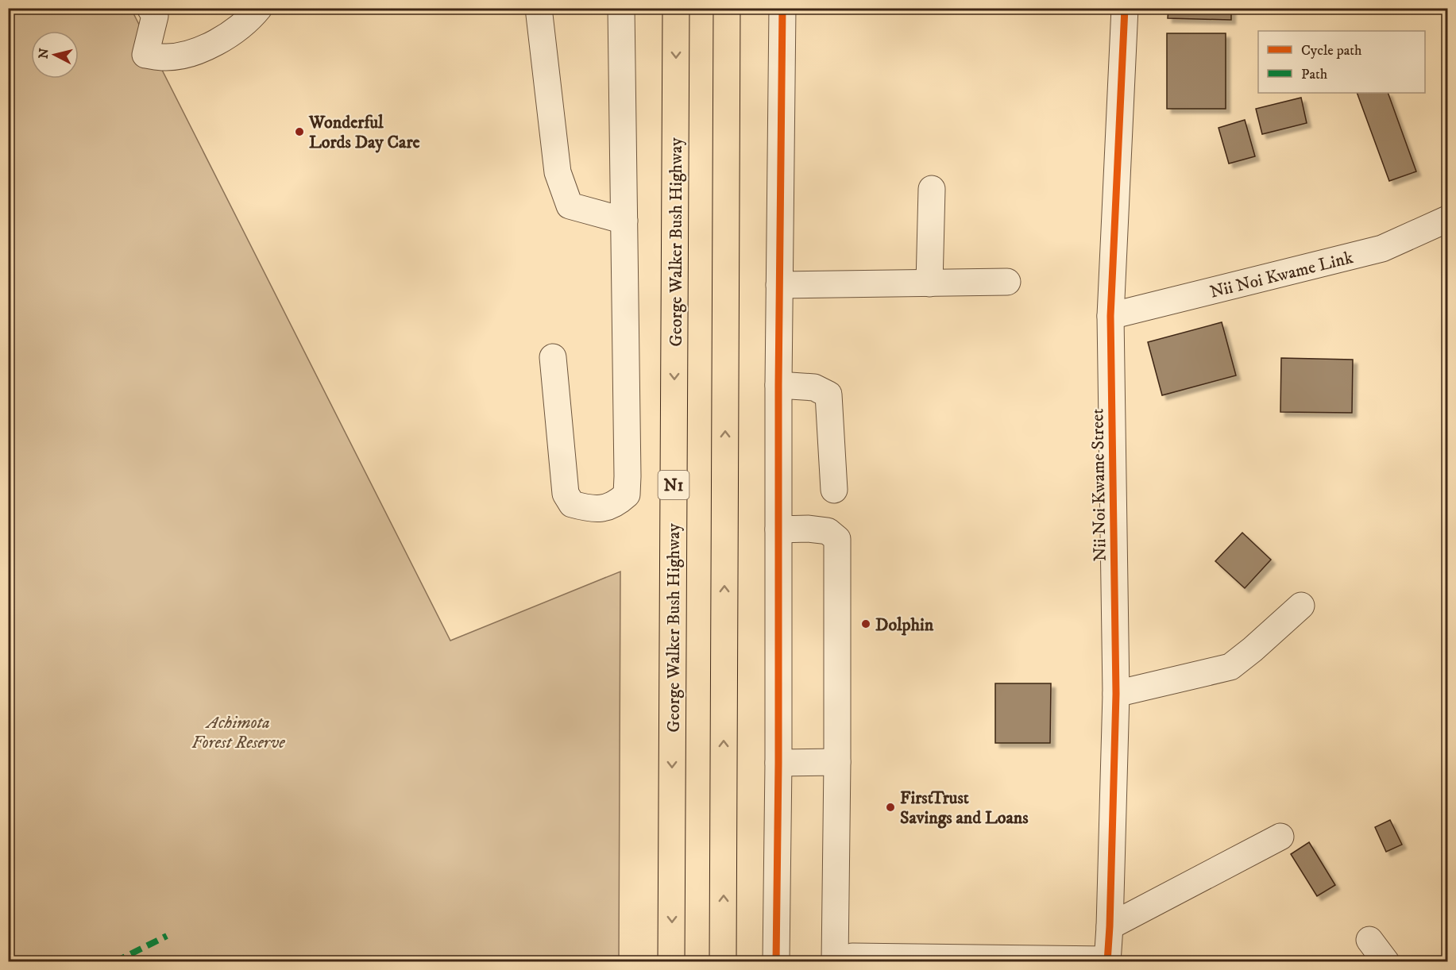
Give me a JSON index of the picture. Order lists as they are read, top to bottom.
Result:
{
  "streets": {
    "highway": ["George Walker Bush Highway", "N1"],
    "street": ["Nii Noi Kwame Link", "Nii Noi Kwame Street"]
  },
  "crossings": [
    ["Nii Noi Kwame Link", "Nii Noi Kwame Street"]
  ],
  "parks": ["Achimota Forest Reserve"],
  "places": ["Wonderful Lords Day Care", "Dolphin", "FirstTrust Savings and Loans"],
  "legend": ["Cycle path", "Path"],
  "north": "left"
}
